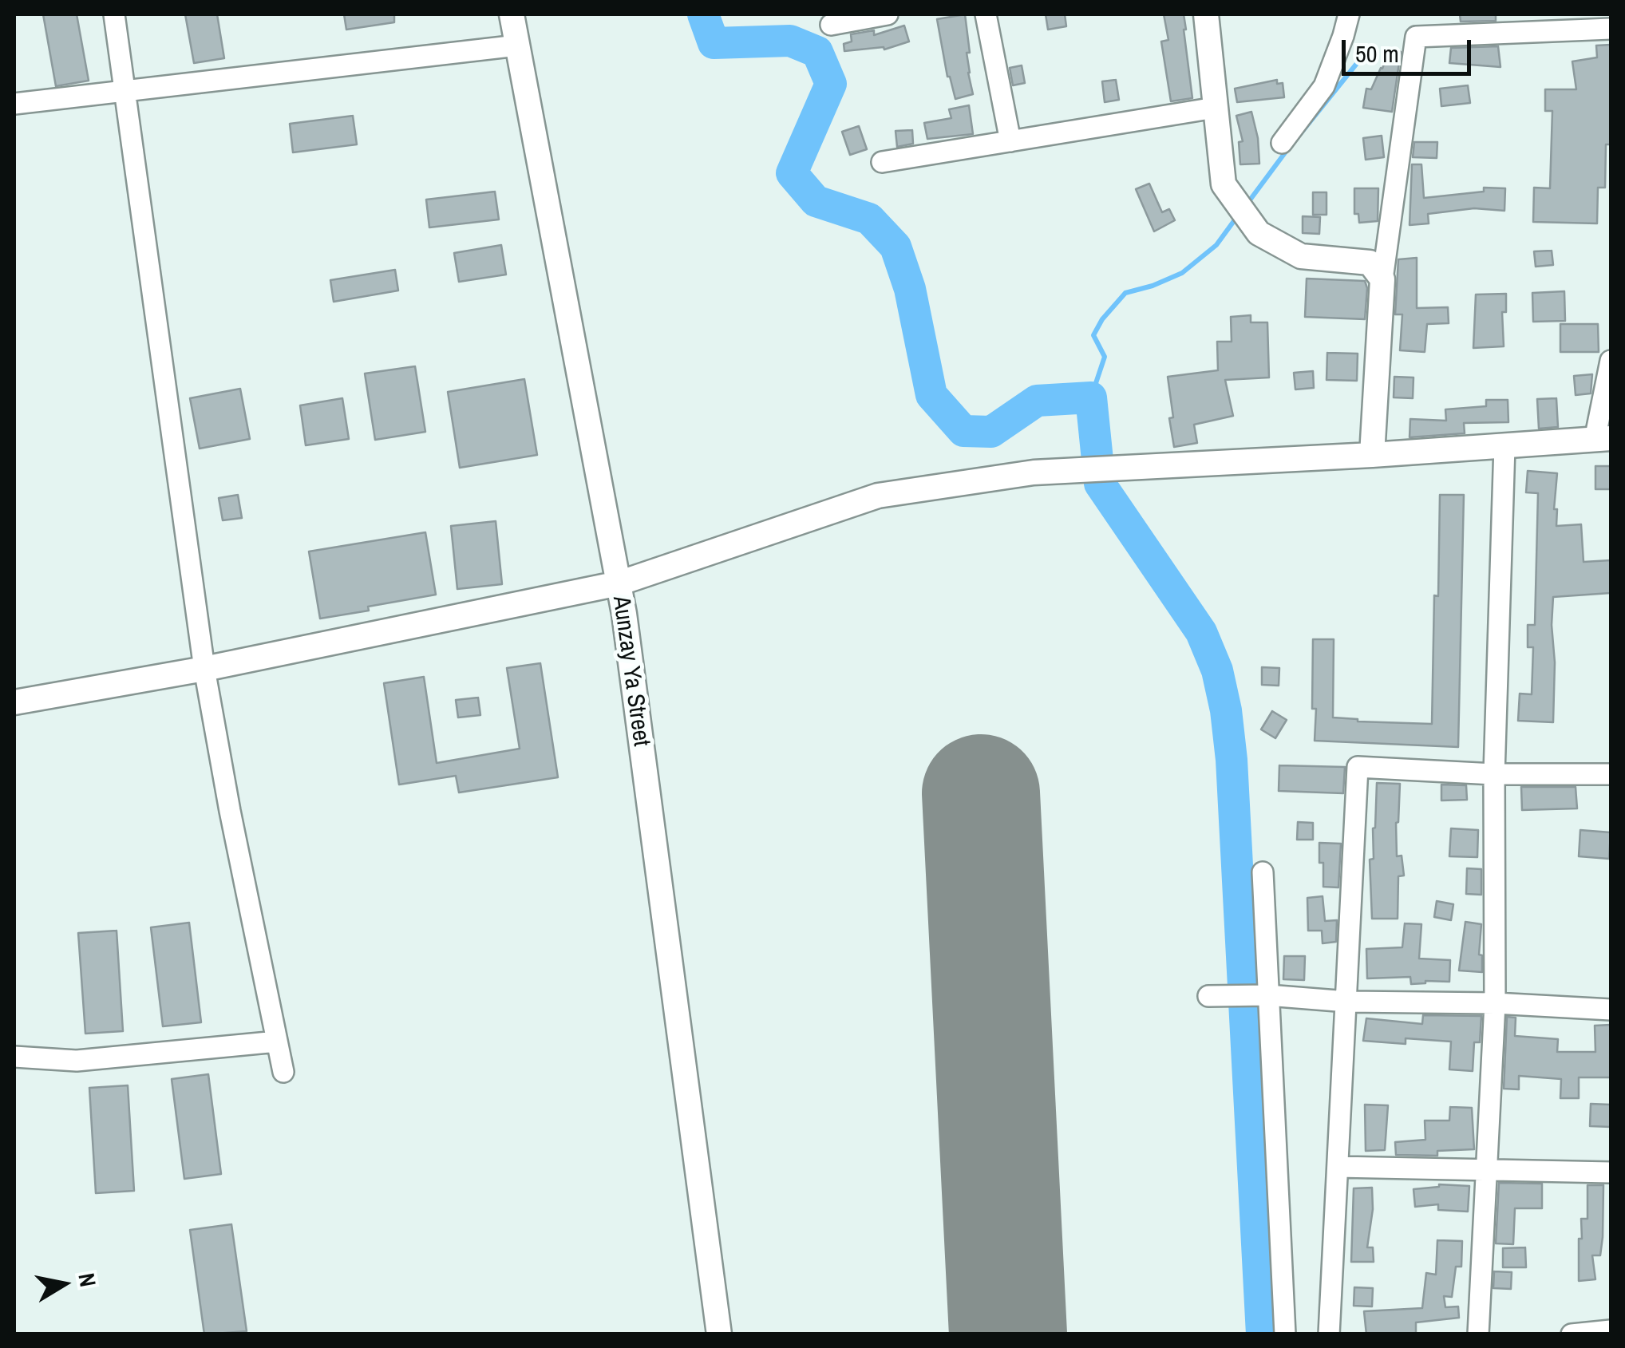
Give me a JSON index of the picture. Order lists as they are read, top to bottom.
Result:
{
  "streets": {
    "street": ["Aunzay Ya Street"]
  },
  "scale_bar": "50 m",
  "north": "right"
}
